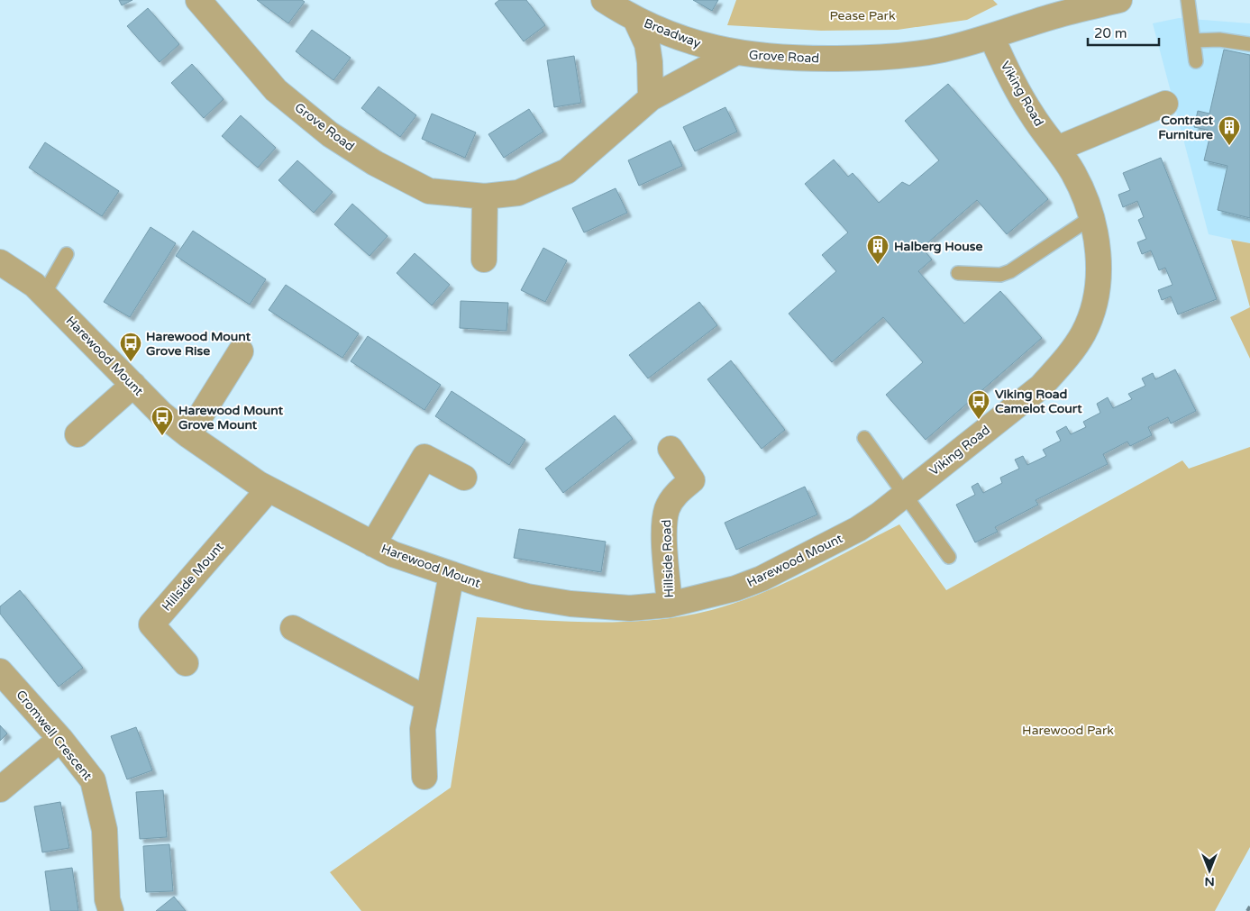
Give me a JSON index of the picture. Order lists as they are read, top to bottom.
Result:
{
  "streets": {
    "street": [
      "Broadway",
      "Grove Road",
      "Viking Road",
      "Harewood Mount",
      "Hillside Road",
      "Hillside Mount",
      "Cromwell Crescent"
    ]
  },
  "crossings": [
    ["Broadway", "Grove Road"],
    ["Grove Road", "Viking Road"],
    ["Viking Road", "Harewood Mount"],
    ["Harewood Mount", "Hillside Road"],
    ["Harewood Mount", "Hillside Mount"]
  ],
  "parks": ["Pease Park", "Harewood Park"],
  "places": {
    "building": ["Contract Furniture", "Halberg House"],
    "bus stop": ["Harewood Mount Grove Rise", "Viking Road Camelot Court", "Harewood Mount Grove Mount"]
  },
  "scale_bar": "20 m",
  "north": "bottom"
}
